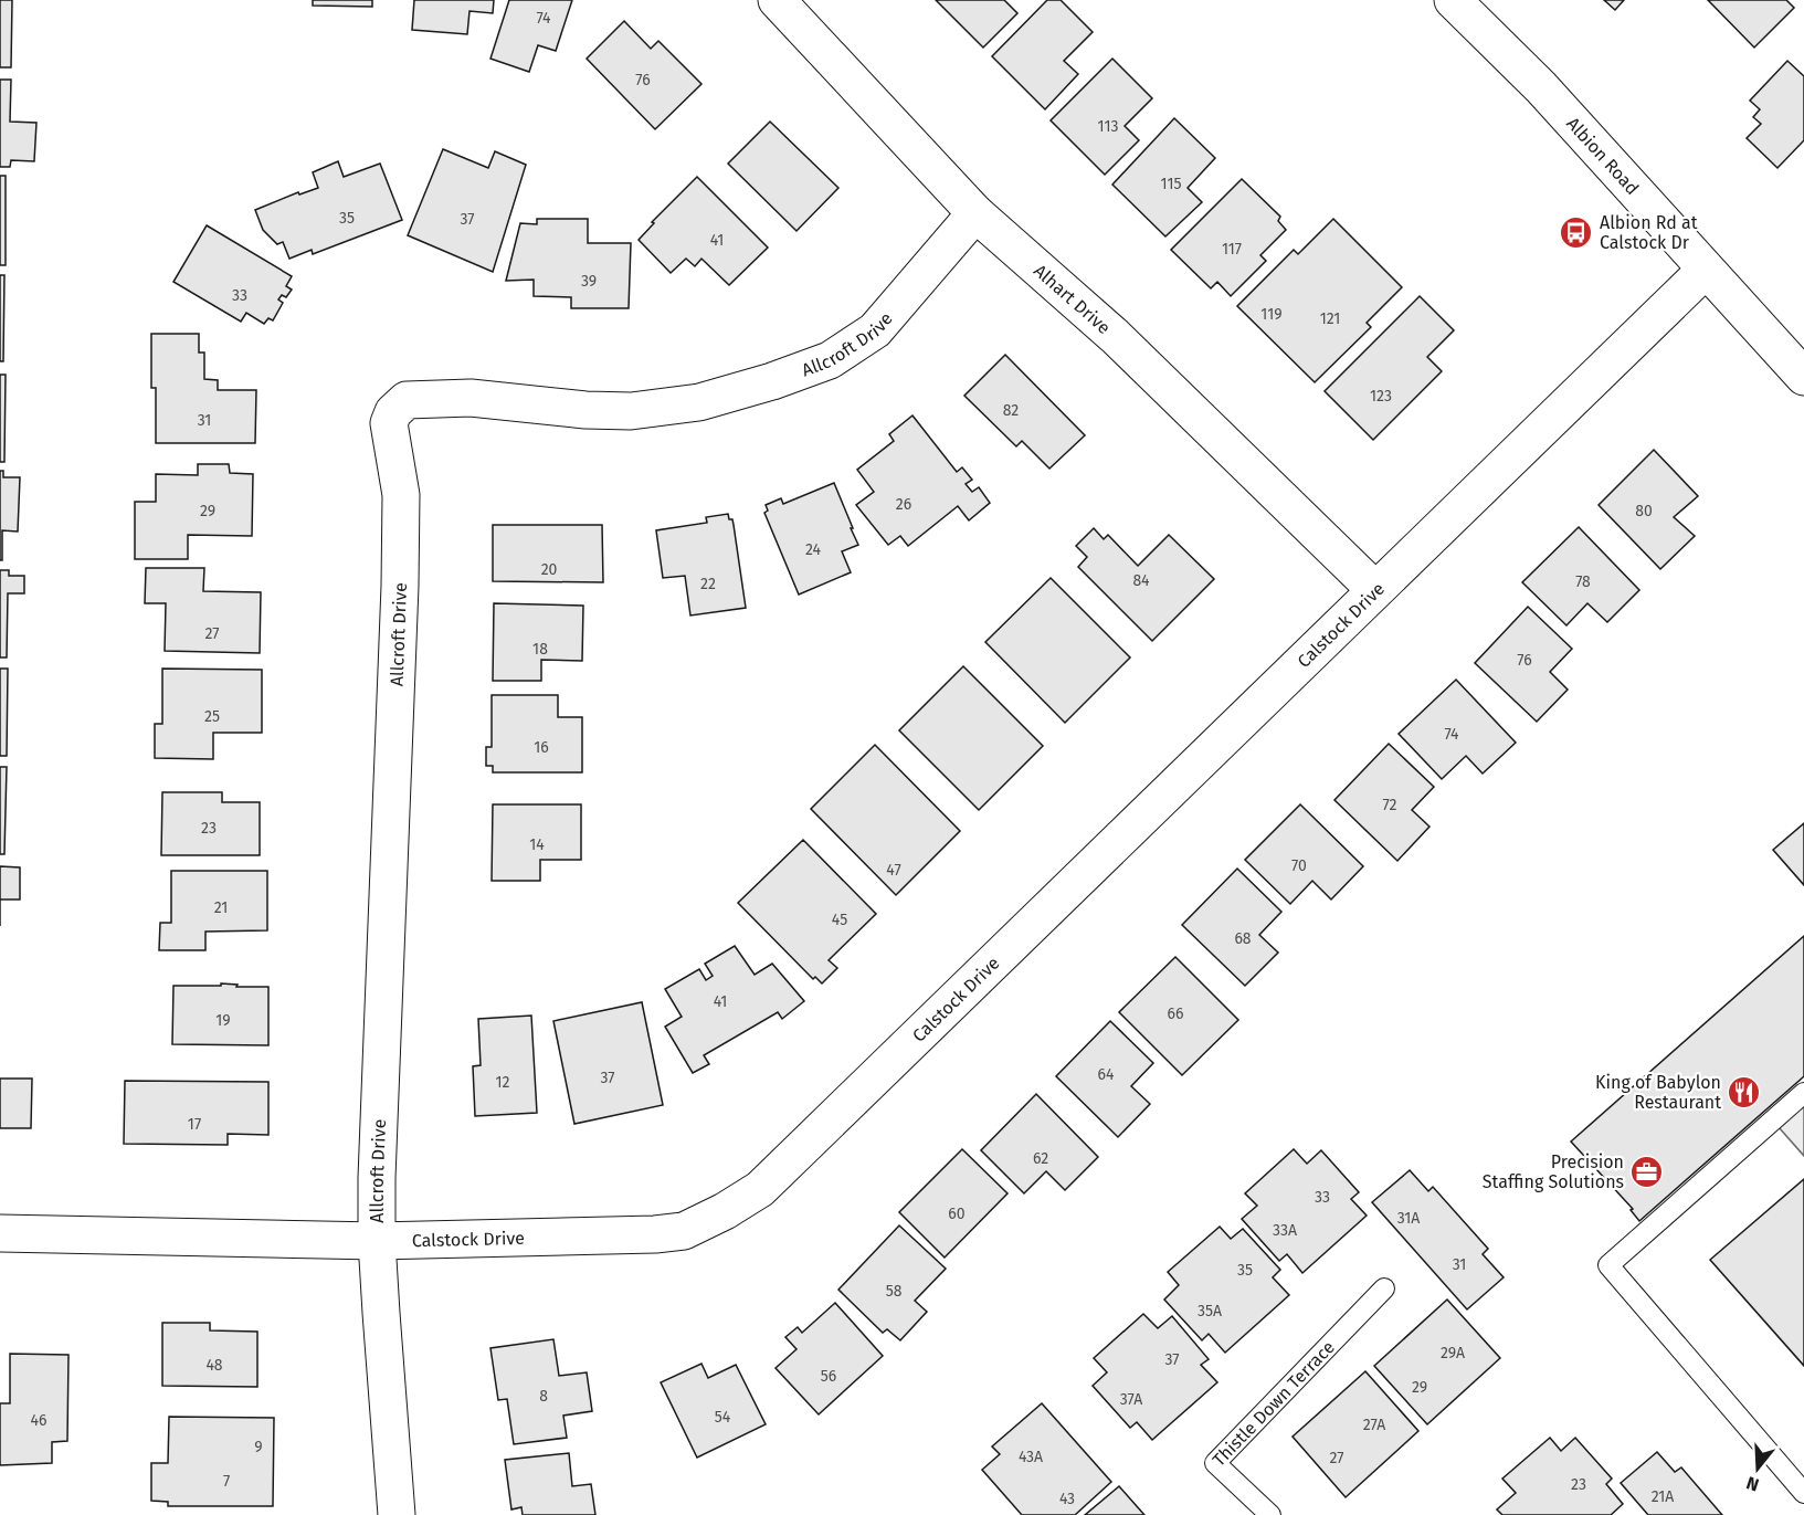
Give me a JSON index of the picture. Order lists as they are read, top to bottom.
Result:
{
  "streets": {
    "street": [
      "Albion Road",
      "Alhart Drive",
      "Allcroft Drive",
      "Calstock Drive"
    ],
    "lane": ["Thistle Down Terrace"]
  },
  "crossings": [
    ["Albion Road", "Calstock Drive"],
    ["Alhart Drive", "Allcroft Drive"],
    ["Alhart Drive", "Calstock Drive"],
    ["Allcroft Drive", "Calstock Drive"]
  ],
  "places": {
    "bus stop": ["Albion Rd at Calstock Dr"],
    "restaurant": ["King of Babylon Restaurant"],
    "office": ["Precision Staffing Solutions"]
  },
  "house_numbers": [
    "74",
    "76",
    "113",
    "115",
    "35",
    "37",
    "41",
    "117",
    "39",
    "33",
    "119",
    "121",
    "123",
    "82",
    "31",
    "26",
    "29",
    "80",
    "24",
    "20",
    "84",
    "78",
    "22",
    "27",
    "18",
    "76",
    "25",
    "74",
    "16",
    "72",
    "23",
    "14",
    "70",
    "47",
    "21",
    "45",
    "68",
    "41",
    "66",
    "19",
    "64",
    "37",
    "12",
    "17",
    "62",
    "33",
    "60",
    "31A",
    "33A",
    "31",
    "35",
    "58",
    "35A",
    "29A",
    "37",
    "48",
    "56",
    "29",
    "8",
    "37A",
    "54",
    "46",
    "27A",
    "9",
    "43A",
    "27",
    "7",
    "23",
    "21A",
    "43"
  ],
  "north": "bottom"
}
